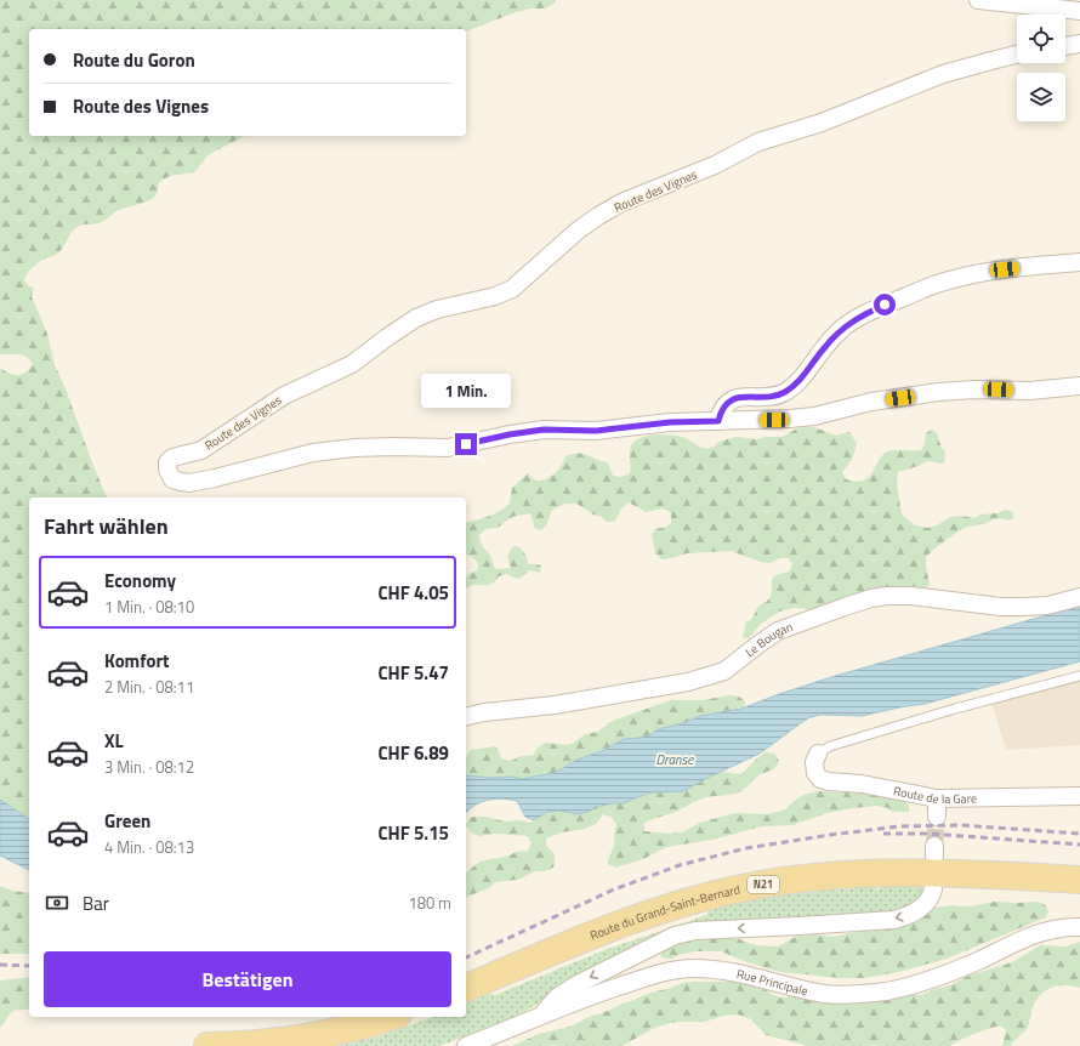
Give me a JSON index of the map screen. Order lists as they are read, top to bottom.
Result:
{
  "streets": {
    "main road": ["N21", "Route du Grand-Saint-Bernard"],
    "street": [
      "Route des Vignes",
      "Le Bougan",
      "Route de la Gare",
      "Rue Principale"
    ]
  },
  "water": ["Dranse"],
  "page": {
    "banner": ["Route du Goron", "Route des Vignes"],
    "bubble": "1 Min.",
    "heading": "Fahrt wählen",
    "list": [
      {
        "name": "Economy",
        "note": "1 Min. · 08:10",
        "value": "CHF 4.05"
      },
      {
        "name": "Komfort",
        "note": "2 Min. · 08:11",
        "value": "CHF 5.47"
      },
      {
        "name": "XL",
        "note": "3 Min. · 08:12",
        "value": "CHF 6.89"
      },
      {
        "name": "Green",
        "note": "4 Min. · 08:13",
        "value": "CHF 5.15"
      }
    ],
    "pay": ["Bar", "180 m"],
    "buttons": "Bestätigen"
  }
}
